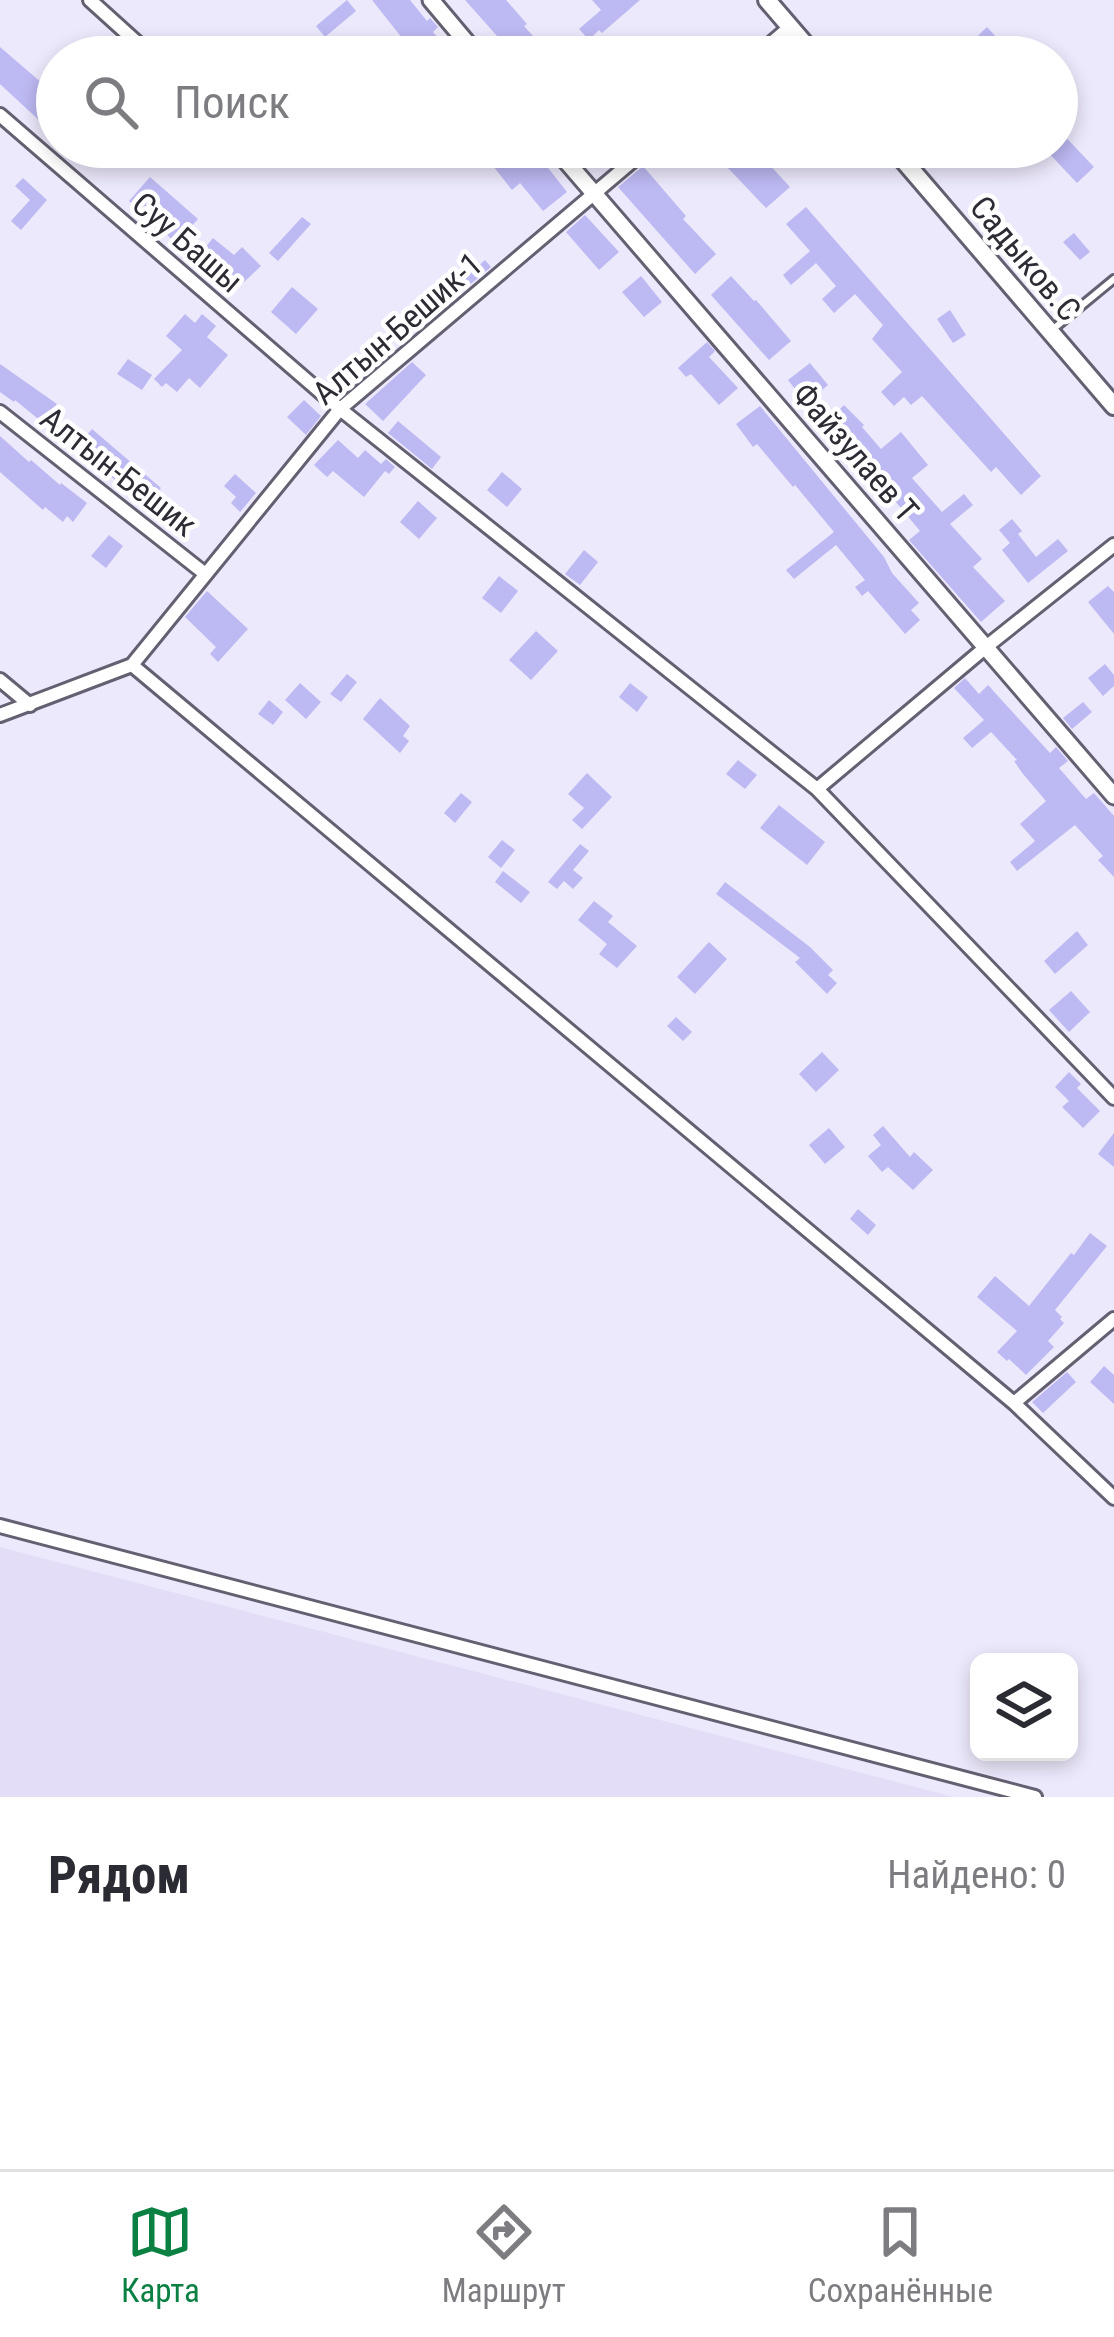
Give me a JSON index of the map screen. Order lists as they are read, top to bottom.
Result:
{
  "streets": {
    "main road": ["Садыков.С"],
    "street": [
      "Суу Башы",
      "Алтын-Бешик-1",
      "Файзулаев Т",
      "Алтын-Бешик"
    ]
  },
  "crossings": [
    ["Суу Башы", "Алтын-Бешик-1"],
    ["Алтын-Бешик-1", "Файзулаев Т"],
    ["Алтын-Бешик-1", "Алтын-Бешик"]
  ],
  "page": {
    "search": "Поиск",
    "heading": ["Рядом", "Найдено: 0"],
    "nav": ["Карта", "Маршрут", "Сохранённые"]
  }
}
